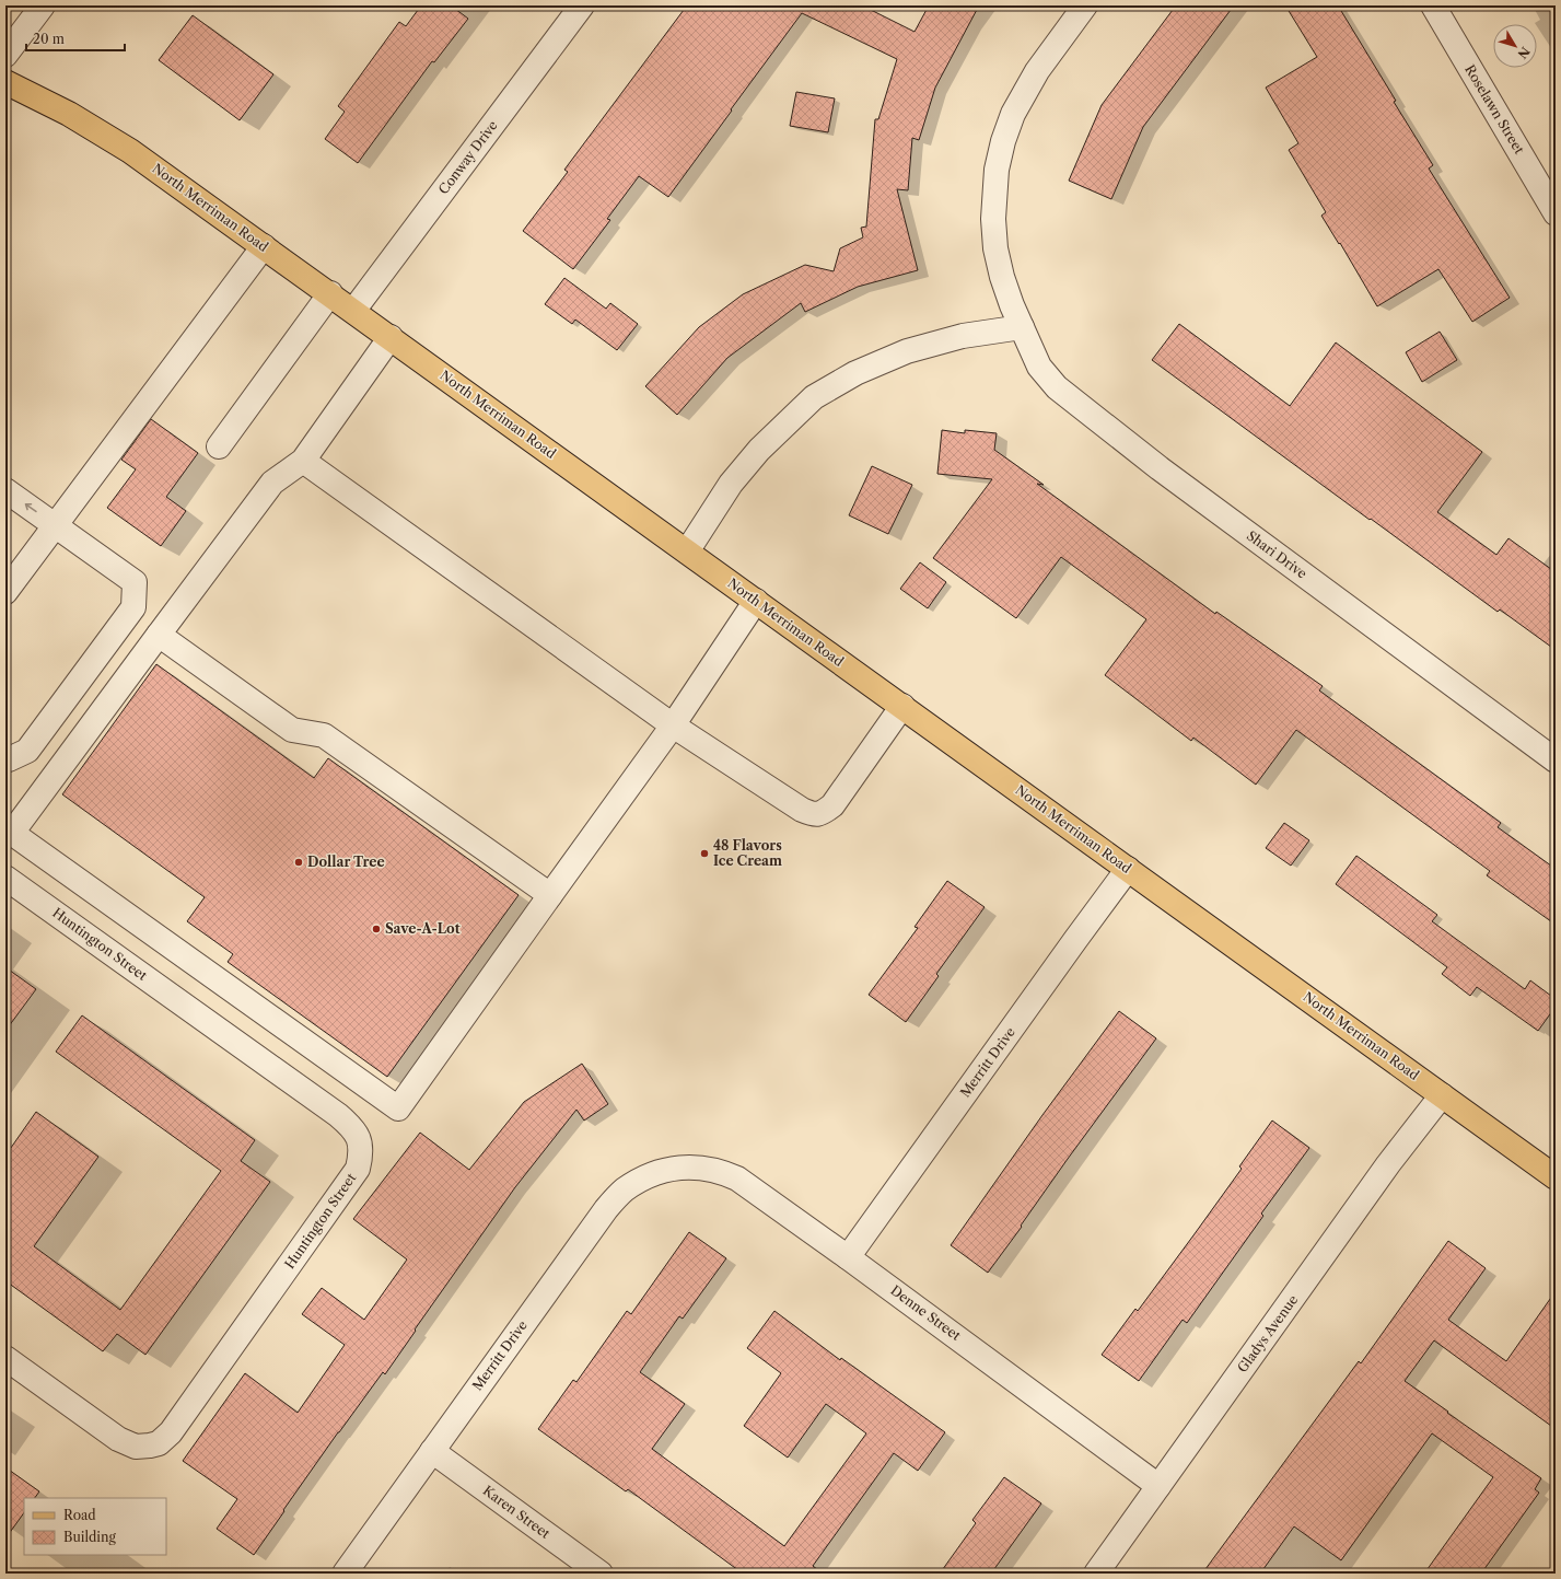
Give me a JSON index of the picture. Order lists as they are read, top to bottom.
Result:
{
  "streets": {
    "main road": ["North Merriman Road"],
    "street": [
      "Roselawn Street",
      "Conway Drive",
      "Shari Drive",
      "Huntington Street",
      "Merritt Drive",
      "Denne Street",
      "Gladys Avenue",
      "Karen Street"
    ]
  },
  "crossings": [
    ["Conway Drive", "North Merriman Road"],
    ["North Merriman Road", "Merritt Drive"],
    ["North Merriman Road", "Gladys Avenue"],
    ["Merritt Drive", "Denne Street"],
    ["Merritt Drive", "Karen Street"],
    ["Denne Street", "Gladys Avenue"]
  ],
  "places": ["48 Flavors Ice Cream", "Dollar Tree", "Save-A-Lot"],
  "legend": ["Road", "Building"],
  "scale_bar": "20 m",
  "north": "bottom right"
}
